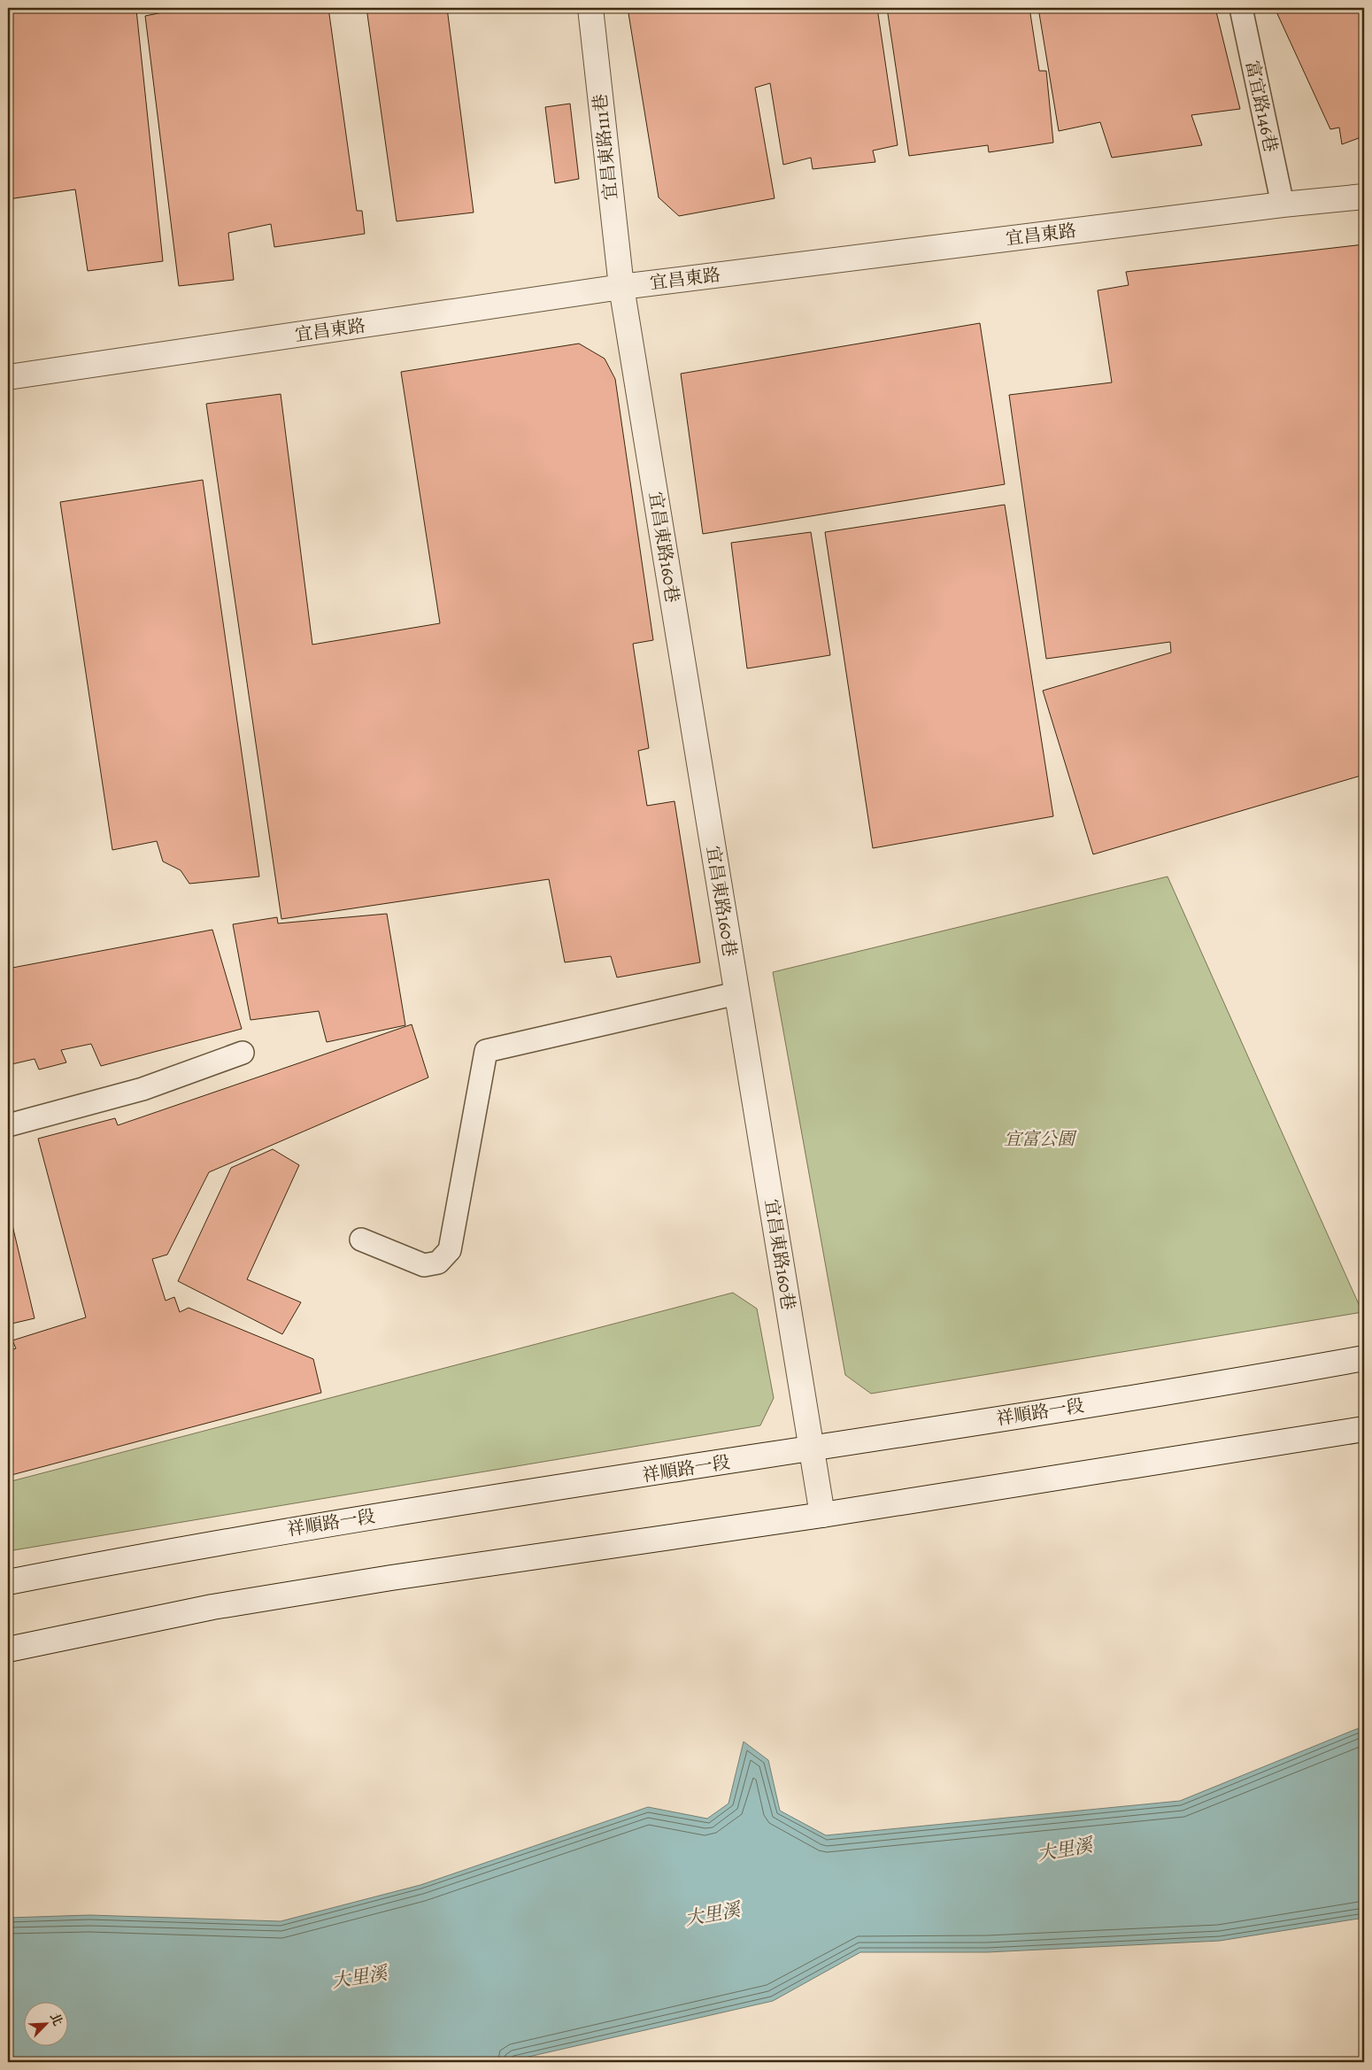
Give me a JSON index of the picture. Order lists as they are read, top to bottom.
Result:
{
  "streets": {
    "street": [
      "宜昌東路111巷",
      "宜昌東路",
      "宜昌東路160巷",
      "祥順路一段"
    ],
    "lane": ["富宜路146巷"]
  },
  "crossings": [
    ["富宜路146巷", "宜昌東路"],
    ["宜昌東路111巷", "宜昌東路"],
    ["宜昌東路111巷", "宜昌東路160巷"],
    ["宜昌東路", "宜昌東路160巷"],
    ["宜昌東路160巷", "祥順路一段"]
  ],
  "water": ["大里溪"],
  "parks": ["宜富公園"],
  "north": "top right"
}
